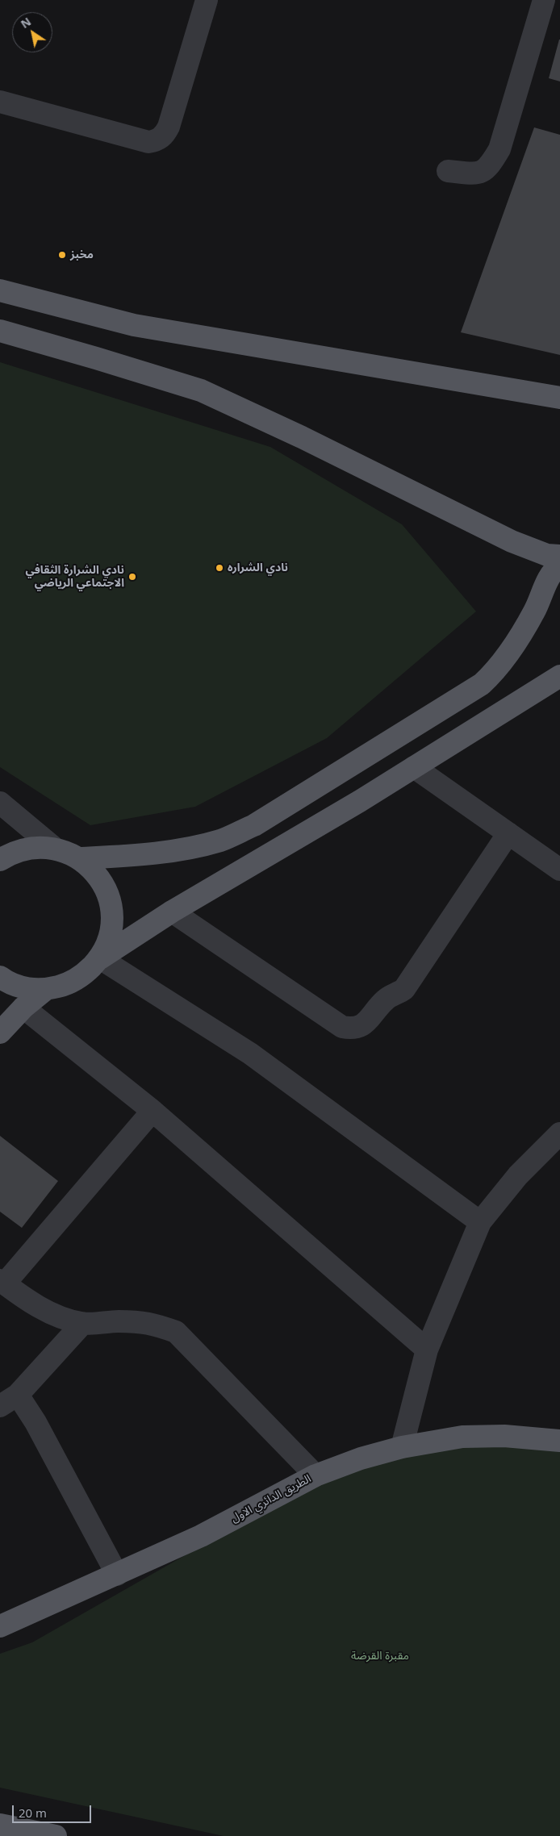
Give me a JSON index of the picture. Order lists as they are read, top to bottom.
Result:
{
  "streets": {
    "main road": ["الطريق الدائري الاول"]
  },
  "parks": ["مقبرة القرضة"],
  "places": ["مخبز", "نادي الشراره", "نادي الشرارة الثقافي الاجتماعي الرياضي"],
  "scale_bar": "20 m",
  "north": "top left"
}
